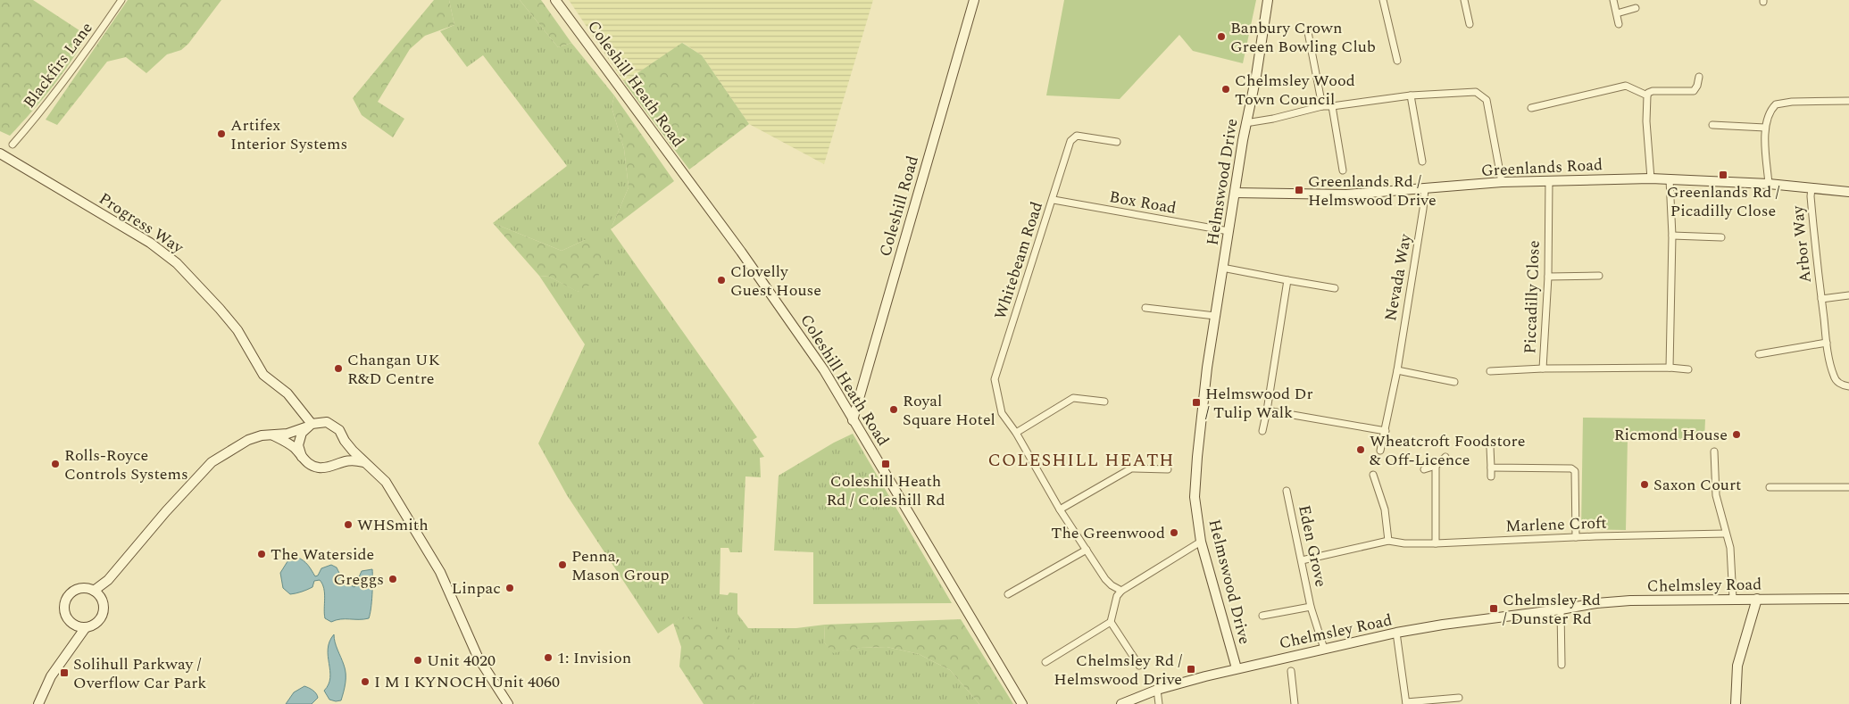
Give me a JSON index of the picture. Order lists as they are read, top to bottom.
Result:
{
  "streets": {
    "street": [
      "Blackfirs Lane",
      "Coleshill Heath Road",
      "Greenlands Road",
      "Helmswood Drive",
      "Box Road",
      "Coleshill Road",
      "Progress Way",
      "Arbor Way",
      "Whitebeam Road",
      "Nevada Way",
      "Piccadilly Close",
      "Marlene Croft",
      "Eden Grove",
      "Chelmsley Road"
    ]
  },
  "crossings": [
    ["Coleshill Heath Road", "Coleshill Road"],
    ["Greenlands Road", "Helmswood Drive"],
    ["Greenlands Road", "Arbor Way"],
    ["Greenlands Road", "Nevada Way"],
    ["Greenlands Road", "Piccadilly Close"],
    ["Helmswood Drive", "Box Road"],
    ["Helmswood Drive", "Chelmsley Road"],
    ["Box Road", "Whitebeam Road"],
    ["Marlene Croft", "Eden Grove"],
    ["Eden Grove", "Chelmsley Road"]
  ],
  "districts": ["COLESHILL HEATH"],
  "places": {
    "other": [
      "Banbury Crown Green Bowling Club",
      "Chelmsley Wood Town Council",
      "Artifex Interior Systems",
      "Clovelly Guest House",
      "Changan UK R&D Centre",
      "Royal Square Hotel",
      "Ricmond House",
      "Wheatcroft Foodstore & Off-Licence",
      "Rolls-Royce Controls Systems",
      "Saxon Court",
      "WHSmith",
      "The Greenwood",
      "The Waterside",
      "Penna, Mason Group",
      "Greggs",
      "Linpac",
      "1: Invision",
      "Unit 4020",
      "I M I KYNOCH Unit 4060"
    ],
    "transit": [
      "Greenlands Rd / Picadilly Close",
      "Greenlands Rd / Helmswood Drive",
      "Helmswood Dr / Tulip Walk",
      "Coleshill Heath Rd / Coleshill Rd",
      "Chelmsley Rd / Dunster Rd",
      "Chelmsley Rd / Helmswood Drive",
      "Solihull Parkway / Overflow Car Park"
    ]
  }
}
